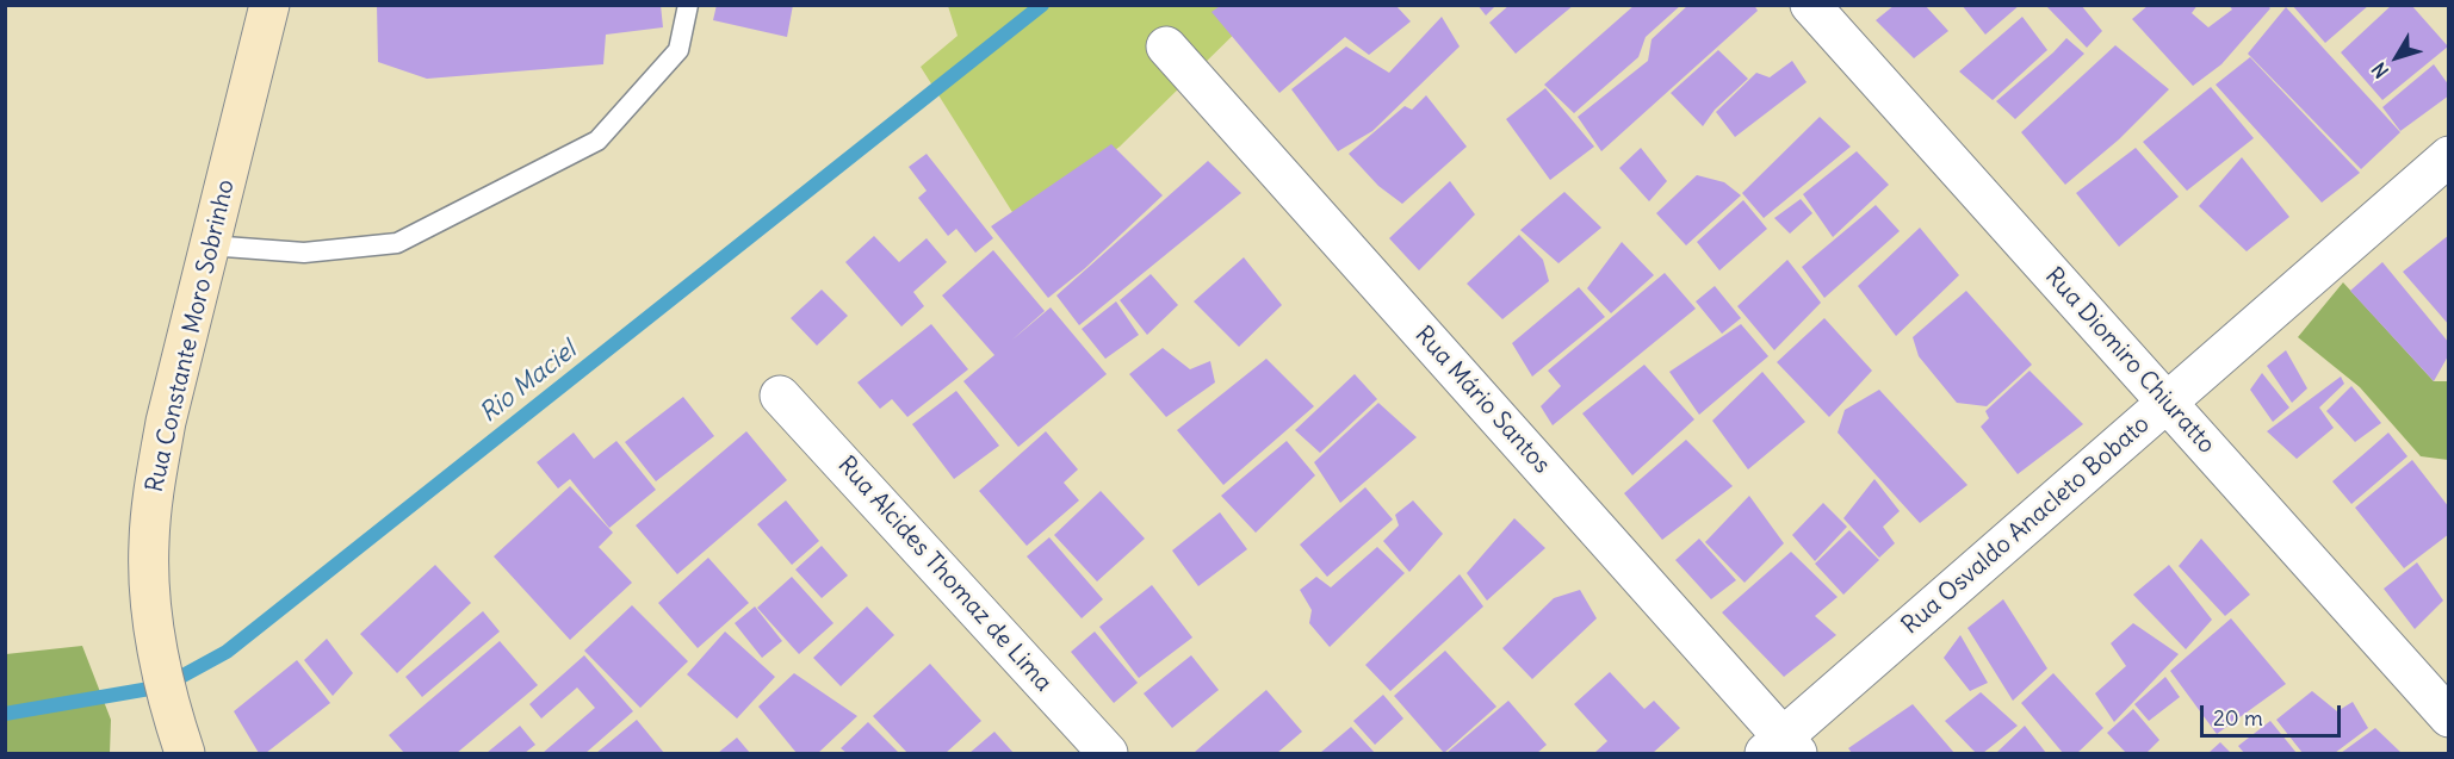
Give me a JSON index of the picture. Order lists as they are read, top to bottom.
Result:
{
  "streets": {
    "main road": ["Rua Constante Moro Sobrinho"],
    "street": [
      "Rua Diomiro Chiuratto",
      "Rua Mário Santos",
      "Rua Osvaldo Anacleto Bobato",
      "Rua Alcides Thomaz de Lima"
    ]
  },
  "crossings": [
    ["Rua Diomiro Chiuratto", "Rua Osvaldo Anacleto Bobato"],
    ["Rua Mário Santos", "Rua Osvaldo Anacleto Bobato"]
  ],
  "water": ["Rio Maciel"],
  "scale_bar": "20 m",
  "north": "bottom left"
}
